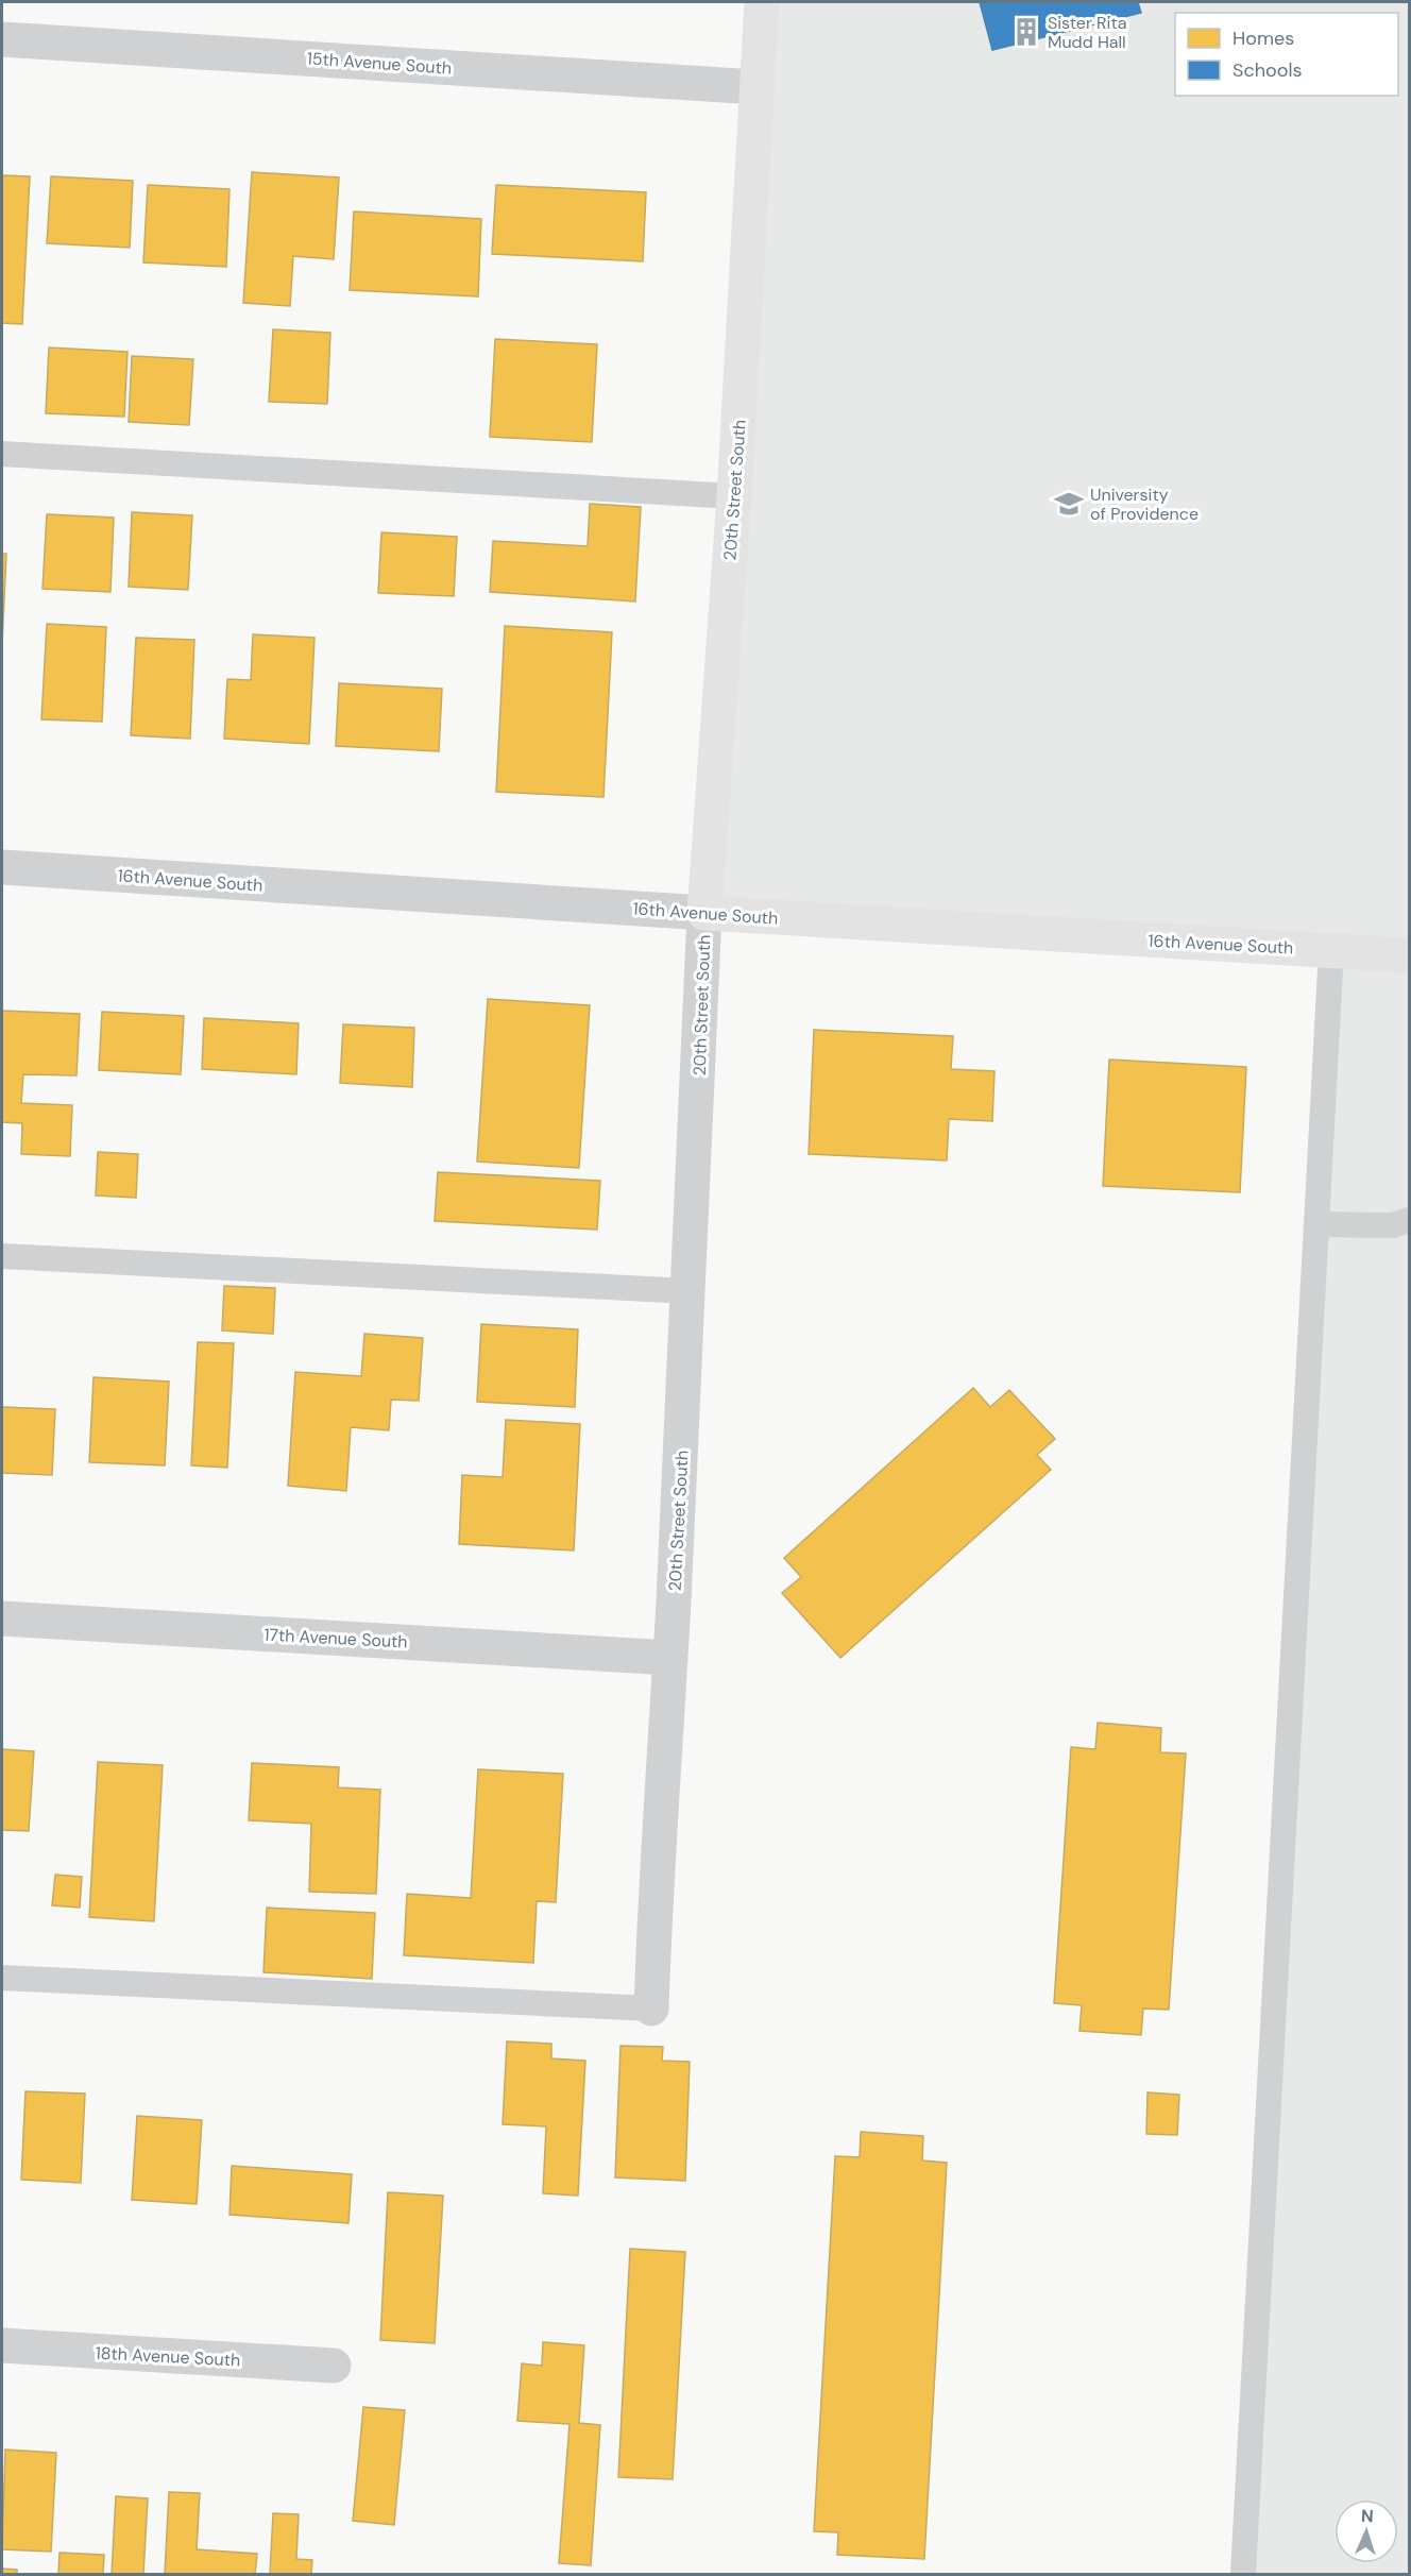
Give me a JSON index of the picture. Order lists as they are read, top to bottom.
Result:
{
  "streets": {
    "street": [
      "15th Avenue South",
      "20th Street South",
      "16th Avenue South",
      "17th Avenue South",
      "18th Avenue South"
    ]
  },
  "crossings": [
    ["15th Avenue South", "20th Street South"],
    ["20th Street South", "16th Avenue South"],
    ["20th Street South", "17th Avenue South"]
  ],
  "places": {
    "building": ["Sister Rita Mudd Hall"],
    "school or university": ["University of Providence"]
  },
  "legend": ["Homes", "Schools"],
  "north": "top"
}
